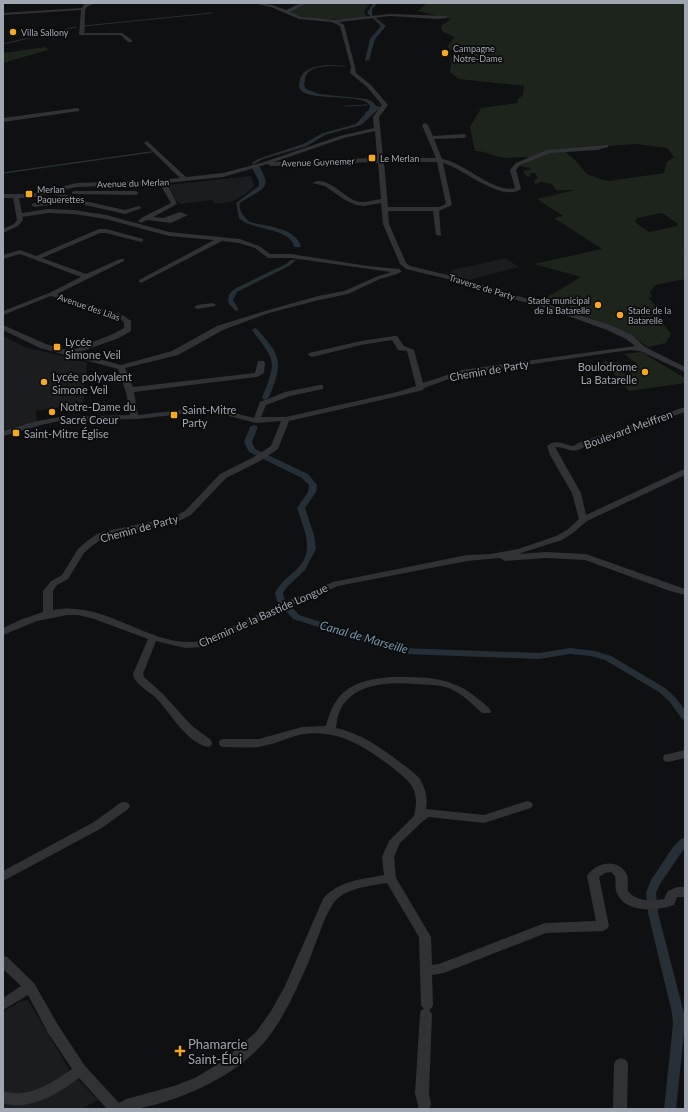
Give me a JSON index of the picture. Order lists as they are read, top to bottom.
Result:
{
  "streets": {
    "street": [
      "Avenue Guynemer",
      "Avenue du Merlan",
      "Traverse de Party",
      "Avenue des Lilas",
      "Chemin de Party",
      "Boulevard Meiffren",
      "Chemin de la Bastide Longue"
    ]
  },
  "crossings": [
    ["Avenue Guynemer", "Avenue du Merlan"],
    ["Traverse de Party", "Chemin de Party"],
    ["Chemin de Party", "Chemin de la Bastide Longue"],
    ["Boulevard Meiffren", "Chemin de la Bastide Longue"]
  ],
  "water": ["Canal de Marseille"],
  "places": {
    "other": [
      "Villa Sallony",
      "Campagne Notre-Dame",
      "Stade municipal de la Batarelle",
      "Stade de la Batarelle",
      "Boulodrome La Batarelle",
      "Lycée polyvalent Simone Veil",
      "Notre-Dame du Sacré Coeur"
    ],
    "transit": [
      "Le Merlan",
      "Merlan Paquerettes",
      "Lycée Simone Veil",
      "Saint-Mitre Party",
      "Saint-Mitre Église"
    ],
    "health": ["Phamarcie Saint-Éloi"]
  }
}
